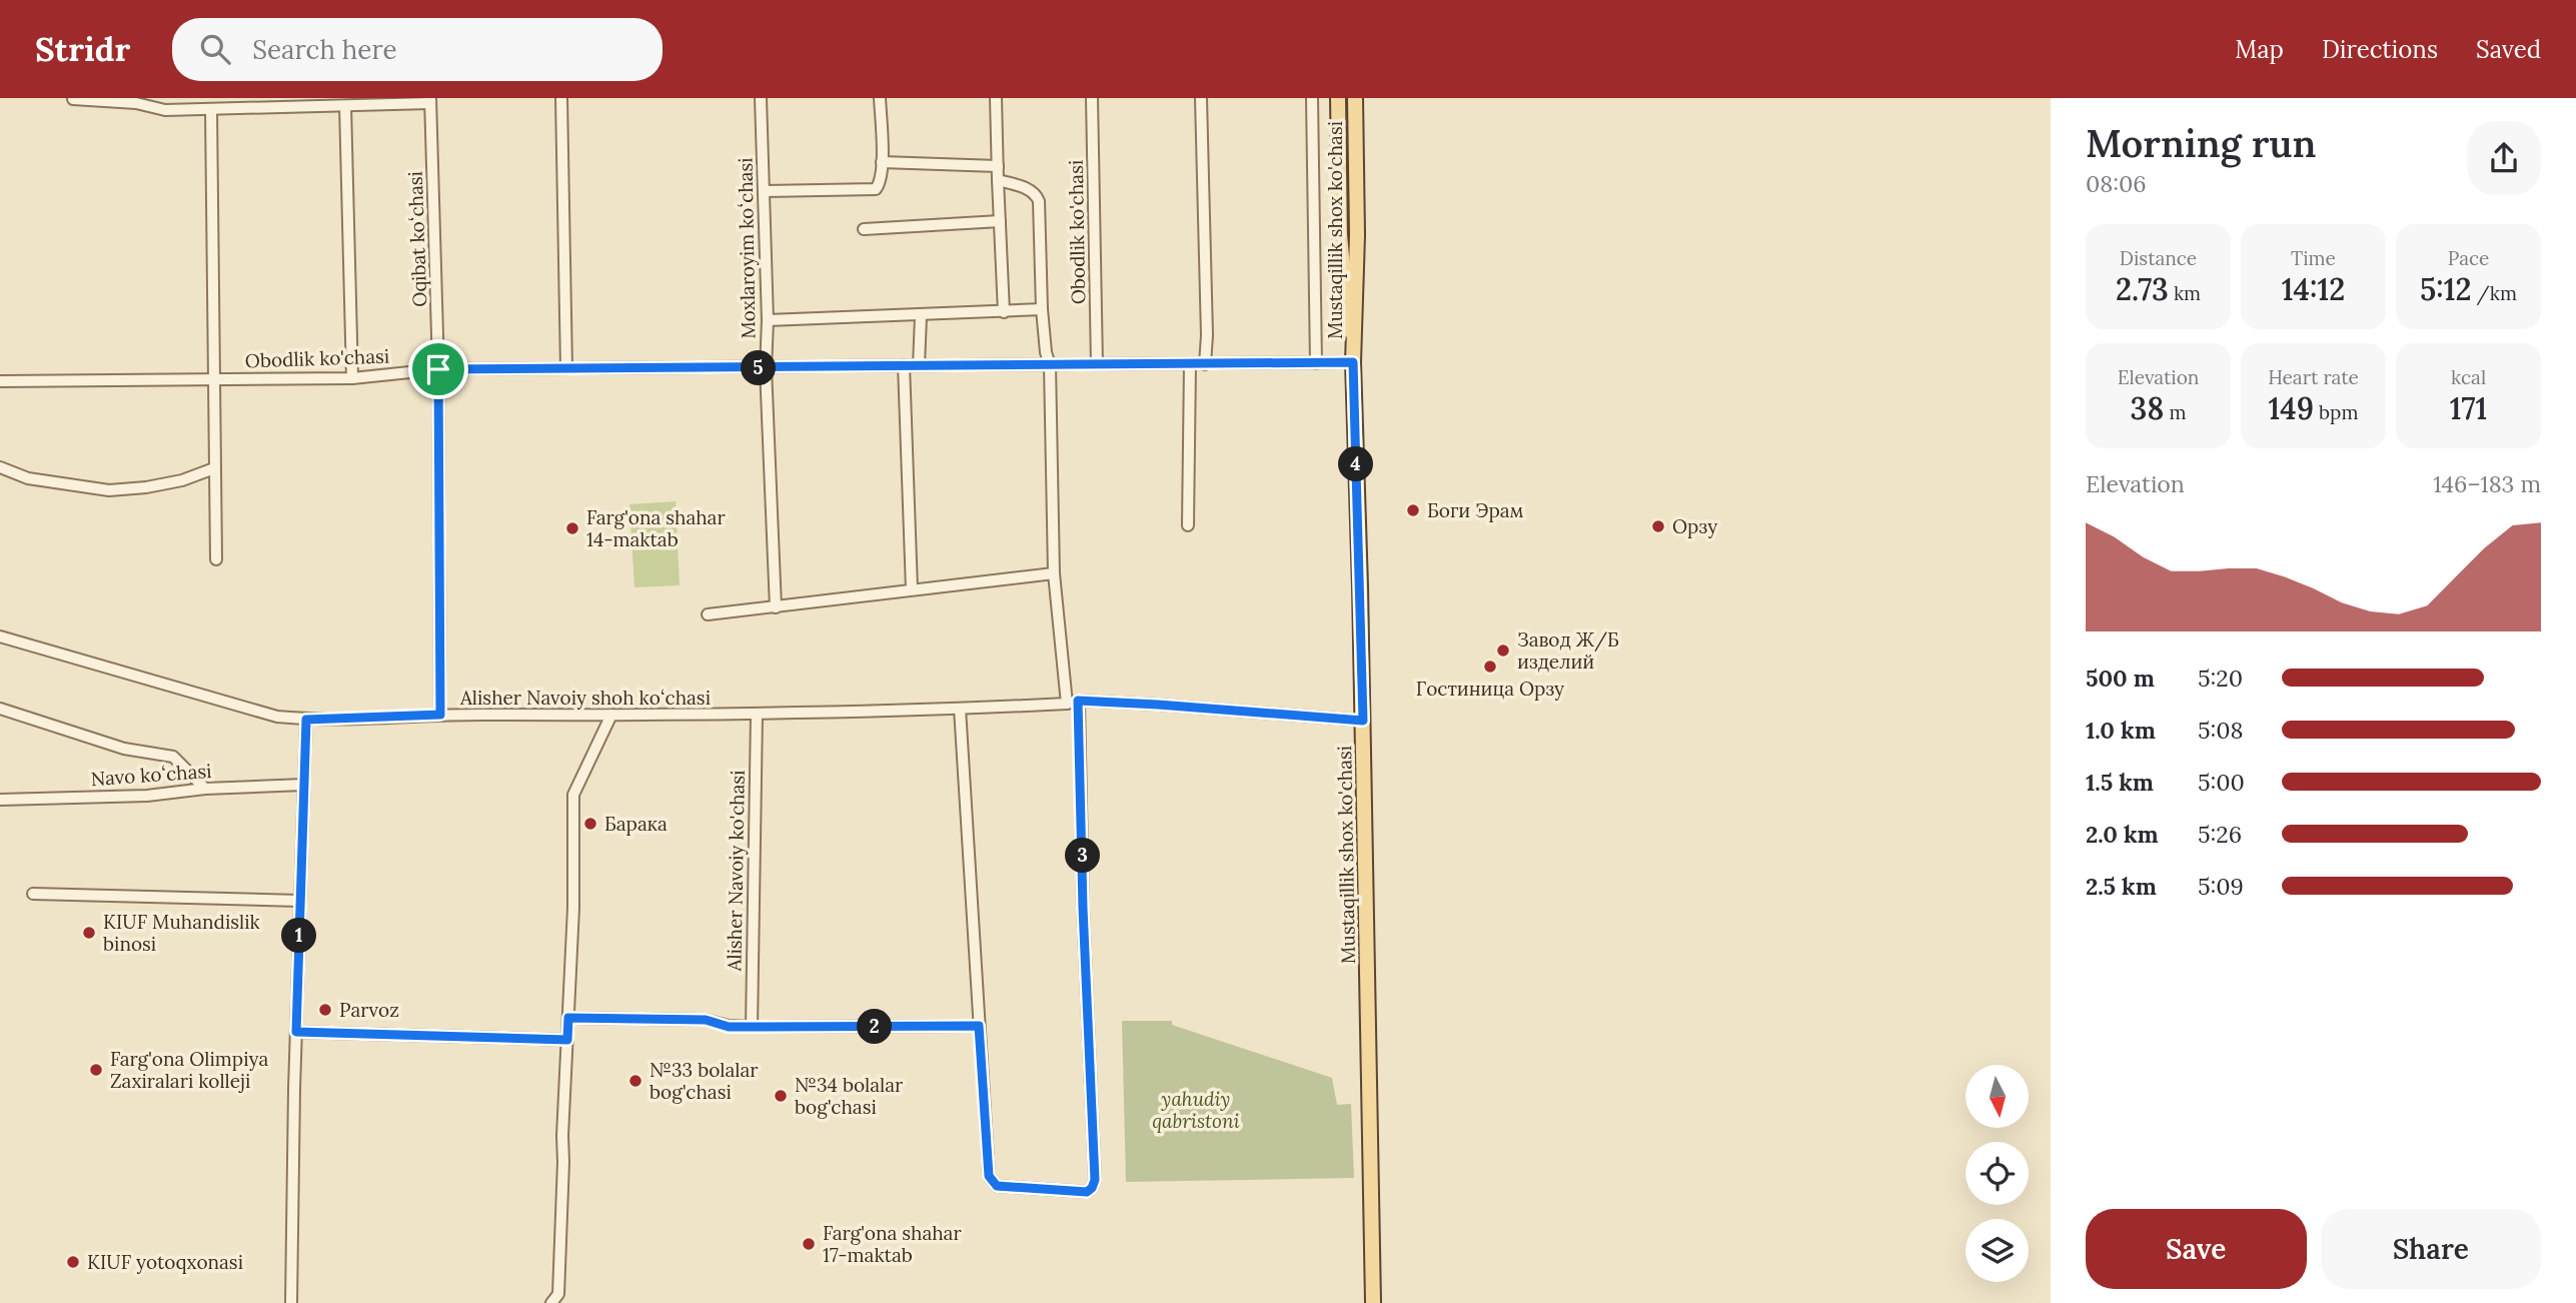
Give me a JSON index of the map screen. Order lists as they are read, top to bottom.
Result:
{
  "streets": {
    "main road": ["Mustaqillik shox ko'chasi"],
    "street": [
      "Obodlik ko'chasi",
      "Oqibat koʻchasi",
      "Moxlaroyim koʻchasi",
      "Alisher Navoiy shoh koʻchasi",
      "Navo koʻchasi",
      "Alisher Navoiy ko'chasi"
    ]
  },
  "crossings": [
    ["Mustaqillik shox ko'chasi", "Obodlik ko'chasi"],
    ["Mustaqillik shox ko'chasi", "Alisher Navoiy shoh koʻchasi"],
    ["Obodlik ko'chasi", "Oqibat koʻchasi"],
    ["Obodlik ko'chasi", "Moxlaroyim koʻchasi"],
    ["Oqibat koʻchasi", "Alisher Navoiy shoh koʻchasi"],
    ["Alisher Navoiy shoh koʻchasi", "Alisher Navoiy ko'chasi"]
  ],
  "parks": ["yahudiy qabristoni"],
  "places": [
    "Боги Эрам",
    "Орзу",
    "Farg'ona shahar 14-maktab",
    "Завод Ж/Б изделий",
    "Гостиница Орзу",
    "Барака",
    "KIUF Muhandislik binosi",
    "Parvoz",
    "Farg'ona Olimpiya Zaxiralari kolleji",
    "№33 bolalar bog'chasi",
    "№34 bolalar bog'chasi",
    "Farg'ona shahar 17-maktab",
    "KIUF yotoqxonasi"
  ],
  "north": "bottom",
  "page": {
    "header": "Stridr",
    "search": "Search here",
    "nav": ["Map", "Directions", "Saved"],
    "heading": ["Morning run", "08:06"],
    "stats": [
      ["Distance", "2.73 km"],
      ["Time", "14:12"],
      ["Pace", "5:12 /km"],
      ["Elevation", "38 m"],
      ["Heart rate", "149 bpm"],
      ["kcal", "171"]
    ],
    "pins": [
      "5",
      "4",
      "3",
      "1",
      "2"
    ],
    "chart": ["Elevation", "146–183 m"],
    "list": [
      {
        "name": "500 m",
        "note": "5:20"
      },
      {
        "name": "1.0 km",
        "note": "5:08"
      },
      {
        "name": "1.5 km",
        "note": "5:00"
      },
      {
        "name": "2.0 km",
        "note": "5:26"
      },
      {
        "name": "2.5 km",
        "note": "5:09"
      }
    ],
    "buttons": ["Save", "Share"]
  }
}
